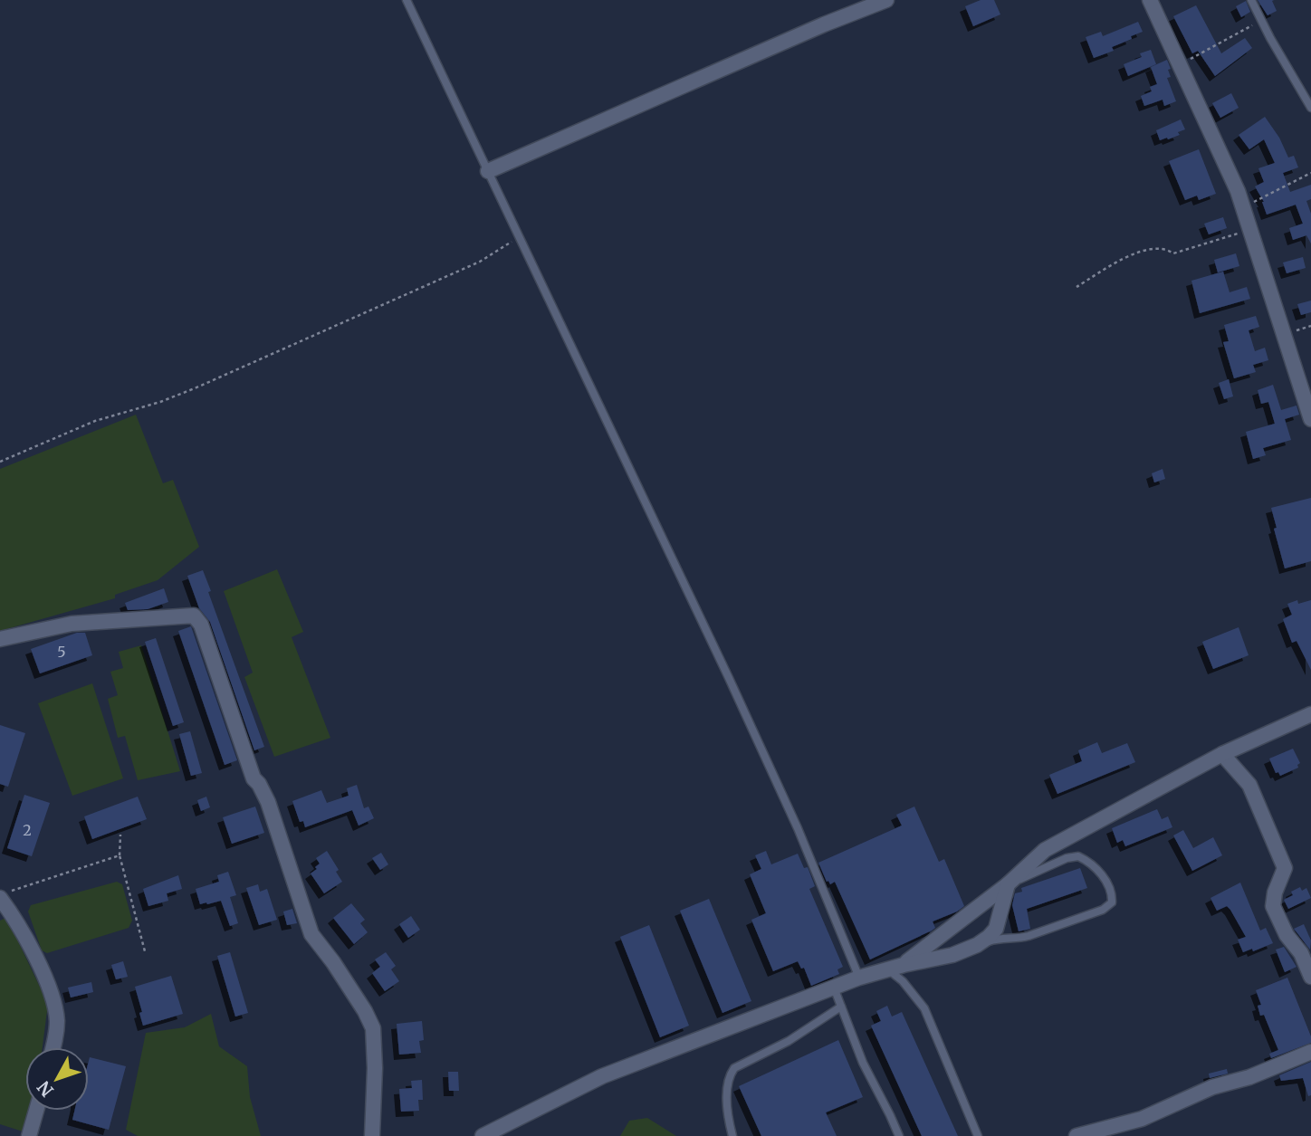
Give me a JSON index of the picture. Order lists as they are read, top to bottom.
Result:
{
  "house_numbers": ["5", "2"],
  "north": "bottom left"
}
